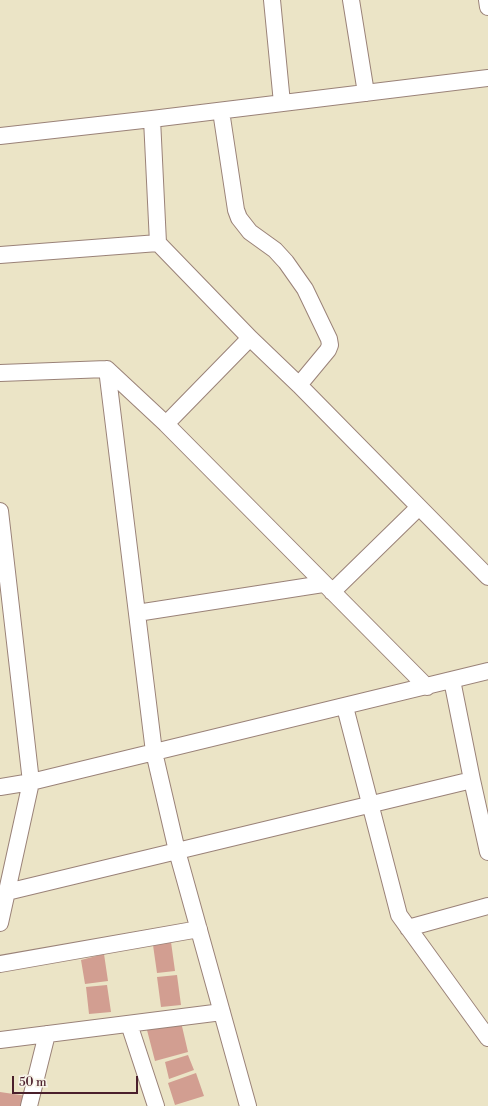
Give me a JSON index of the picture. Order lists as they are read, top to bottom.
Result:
{
  "scale_bar": "50 m"
}
